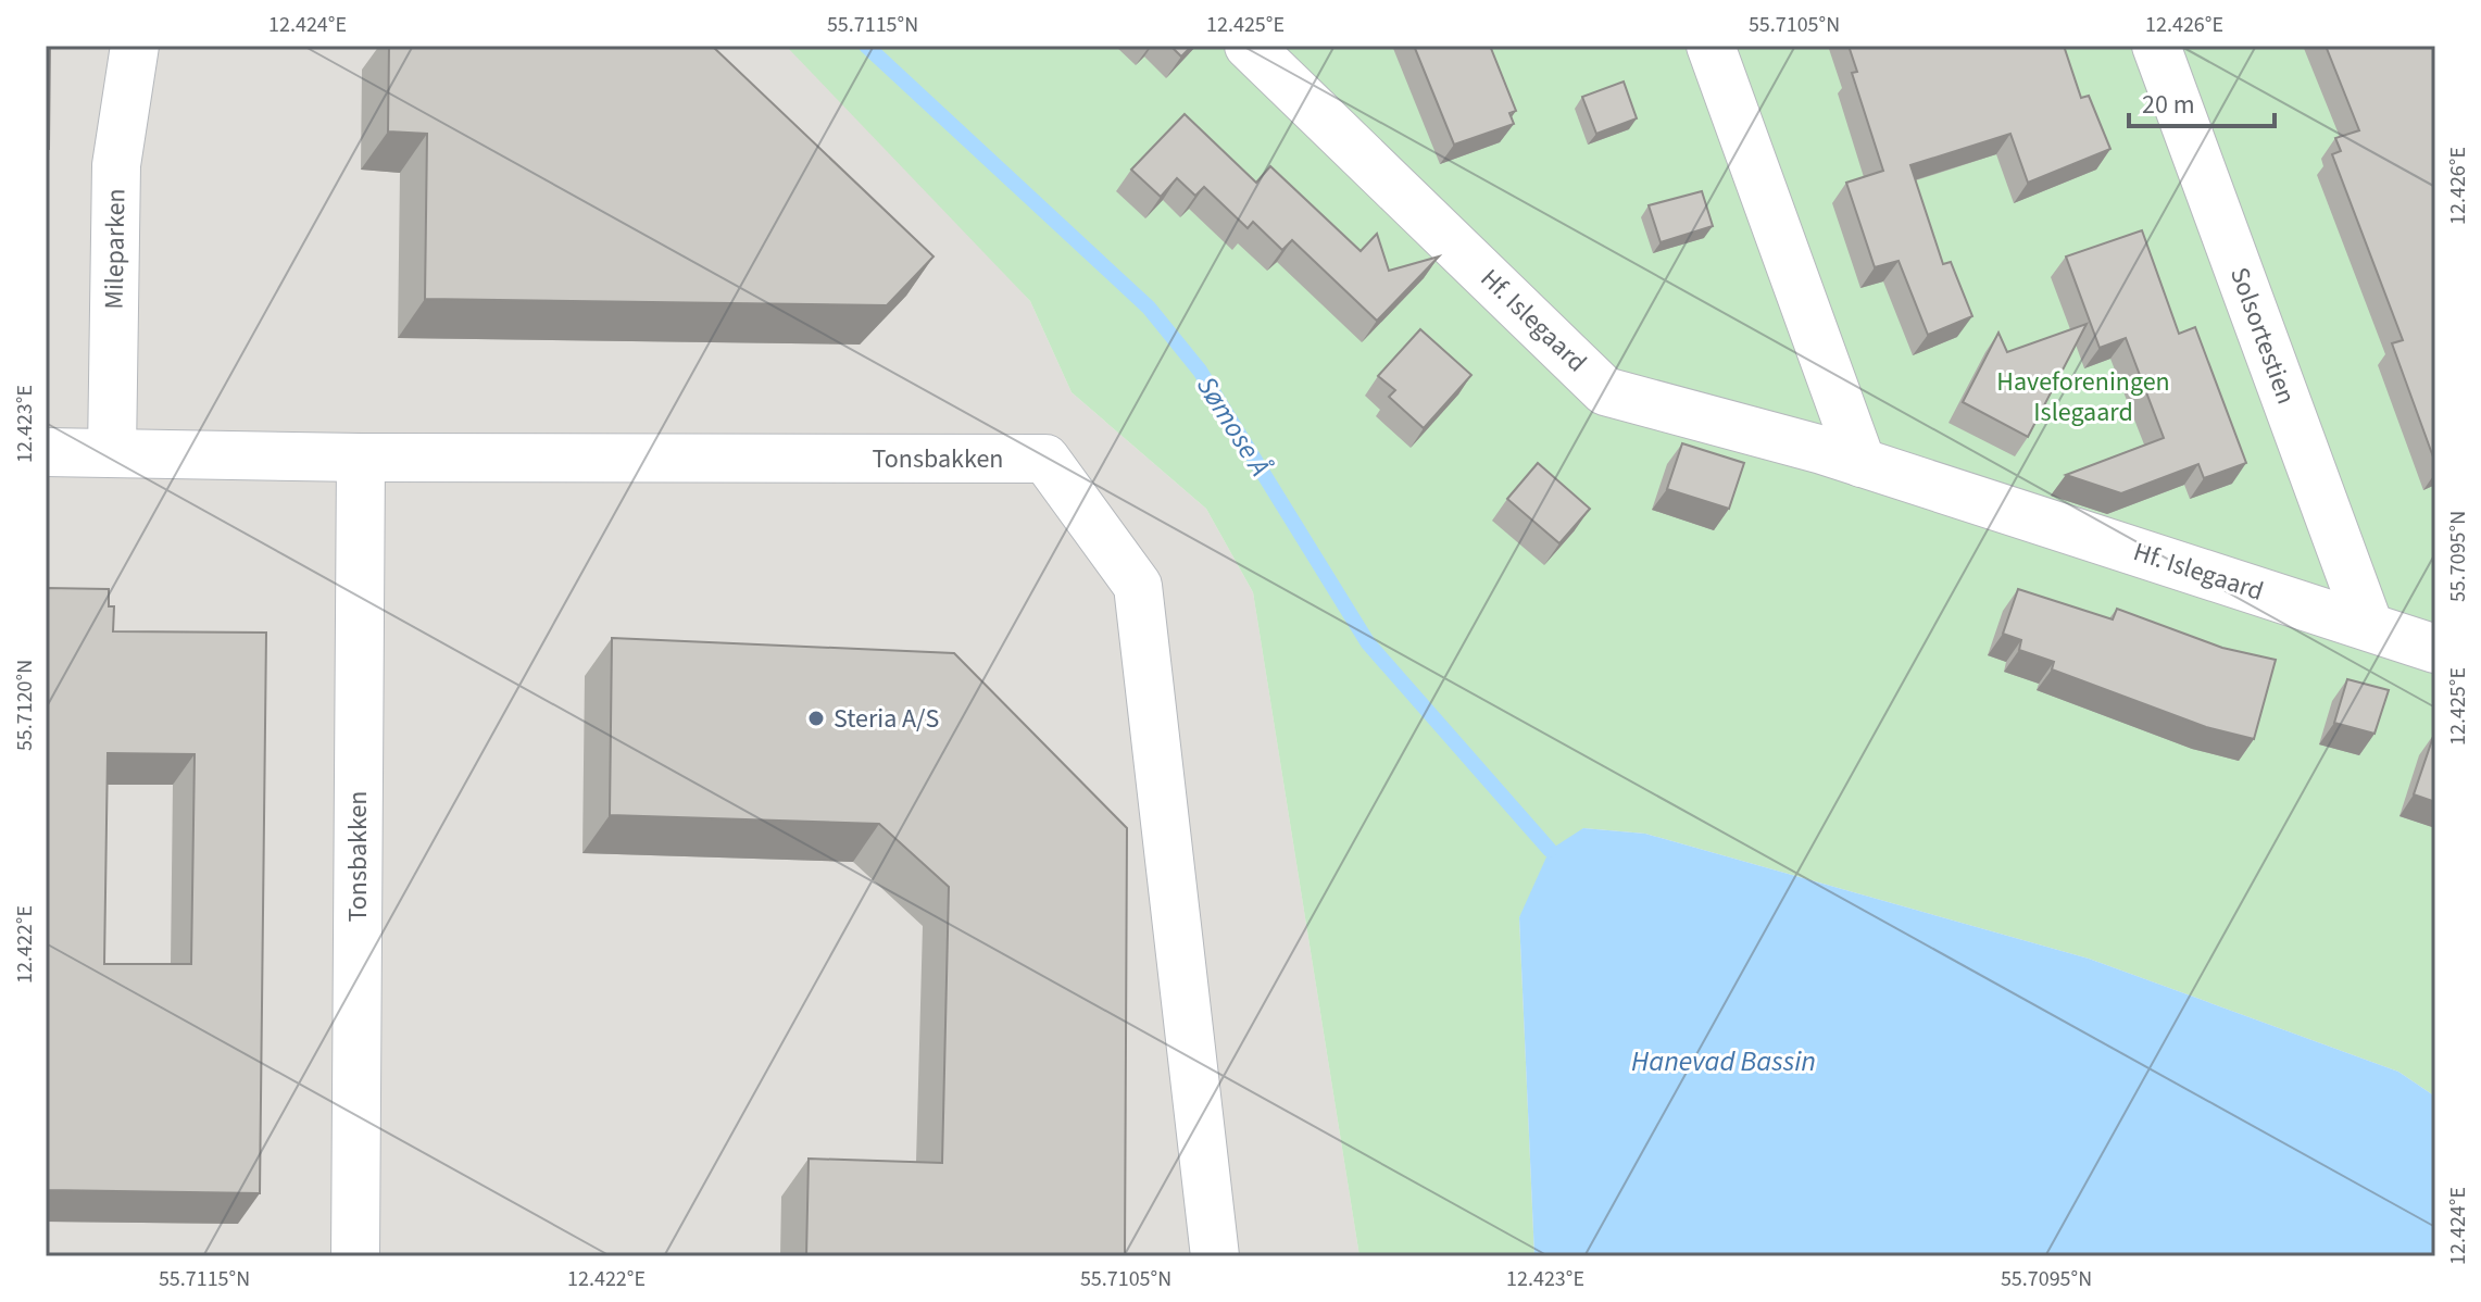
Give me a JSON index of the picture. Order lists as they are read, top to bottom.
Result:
{
  "streets": {
    "street": [
      "Mileparken",
      "Hf. Islegaard",
      "Solsortestien",
      "Tonsbakken"
    ]
  },
  "crossings": [
    ["Mileparken", "Tonsbakken"],
    ["Hf. Islegaard", "Solsortestien"]
  ],
  "water": ["Sømose Å", "Hanevad Bassin"],
  "parks": ["Haveforeningen Islegaard"],
  "places": ["Steria A/S"],
  "scale_bar": "20 m",
  "coordinates": [
    "12.424°E",
    "55.7115°N",
    "12.425°E",
    "55.7105°N",
    "12.426°E",
    "12.423°E",
    "55.7095°N",
    "55.7120°N",
    "12.422°E"
  ]
}
